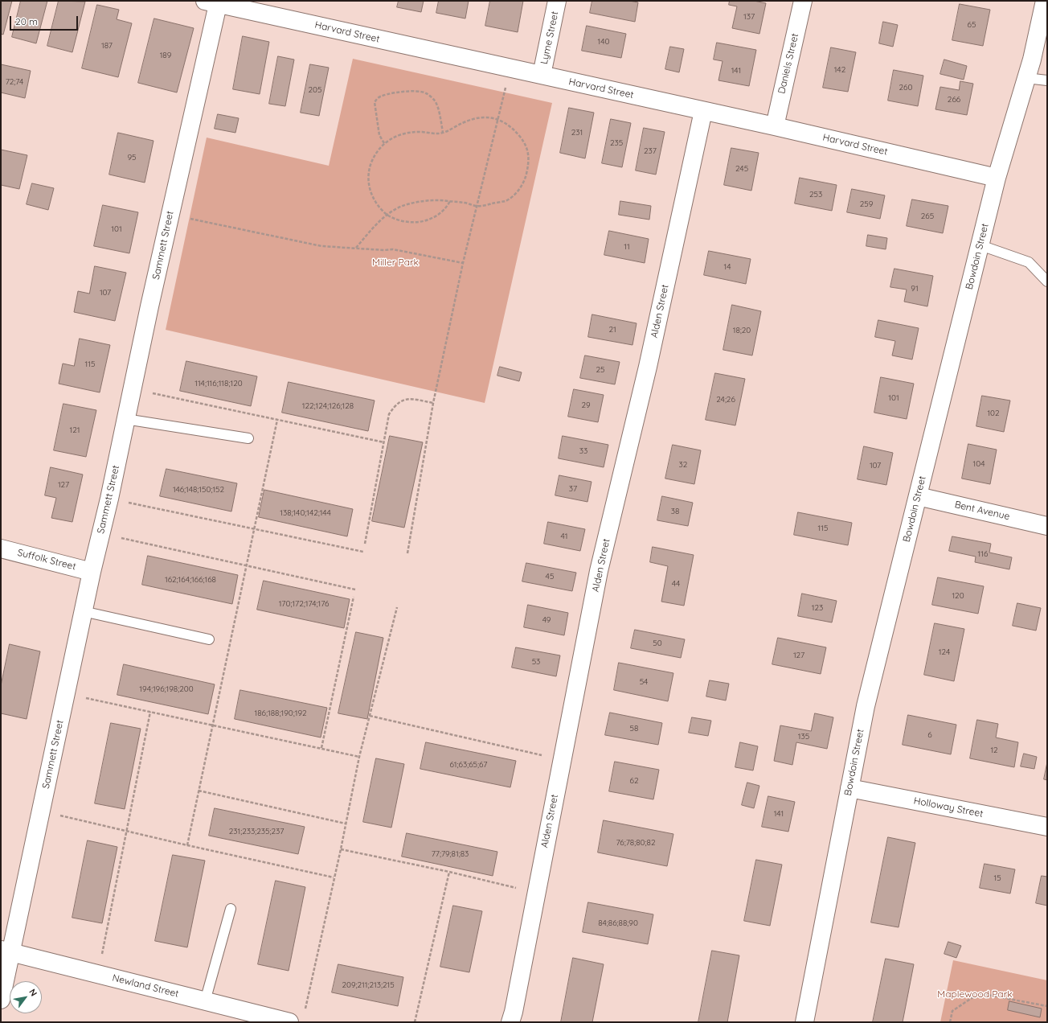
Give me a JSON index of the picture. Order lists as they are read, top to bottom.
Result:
{
  "streets": {
    "street": [
      "Harvard Street",
      "Lyme Street",
      "Daniels Street",
      "Sammett Street",
      "Bowdoin Street",
      "Alden Street",
      "Bent Avenue",
      "Suffolk Street",
      "Holloway Street",
      "Newland Street"
    ]
  },
  "crossings": [
    ["Harvard Street", "Lyme Street"],
    ["Harvard Street", "Daniels Street"],
    ["Harvard Street", "Sammett Street"],
    ["Harvard Street", "Bowdoin Street"],
    ["Harvard Street", "Alden Street"],
    ["Sammett Street", "Suffolk Street"],
    ["Sammett Street", "Newland Street"],
    ["Bowdoin Street", "Bent Avenue"],
    ["Bowdoin Street", "Holloway Street"]
  ],
  "parks": ["Miller Park", "Maplewood Park"],
  "house_numbers": [
    "137",
    "65",
    "140",
    "187",
    "189",
    "142",
    "141",
    "72;74",
    "260",
    "205",
    "266",
    "231",
    "235",
    "237",
    "95",
    "245",
    "253",
    "259",
    "265",
    "101",
    "11",
    "14",
    "91",
    "107",
    "21",
    "18;20",
    "115",
    "25",
    "114;116;118;120",
    "101",
    "24;26",
    "29",
    "122;124;126;128",
    "102",
    "121",
    "33",
    "104",
    "32",
    "107",
    "127",
    "37",
    "146;148;150;152",
    "38",
    "138;140;142;144",
    "115",
    "41",
    "116",
    "45",
    "162;164;166;168",
    "44",
    "120",
    "170;172;174;176",
    "123",
    "49",
    "50",
    "124",
    "127",
    "53",
    "54",
    "194;196;198;200",
    "186;188;190;192",
    "58",
    "6",
    "135",
    "12",
    "61;63;65;67",
    "62",
    "141",
    "231;233;235;237",
    "76;78;80;82",
    "77;79;81;83",
    "15",
    "84;86;88;90",
    "209;211;213;215"
  ],
  "scale_bar": "20 m",
  "north": "top right"
}
